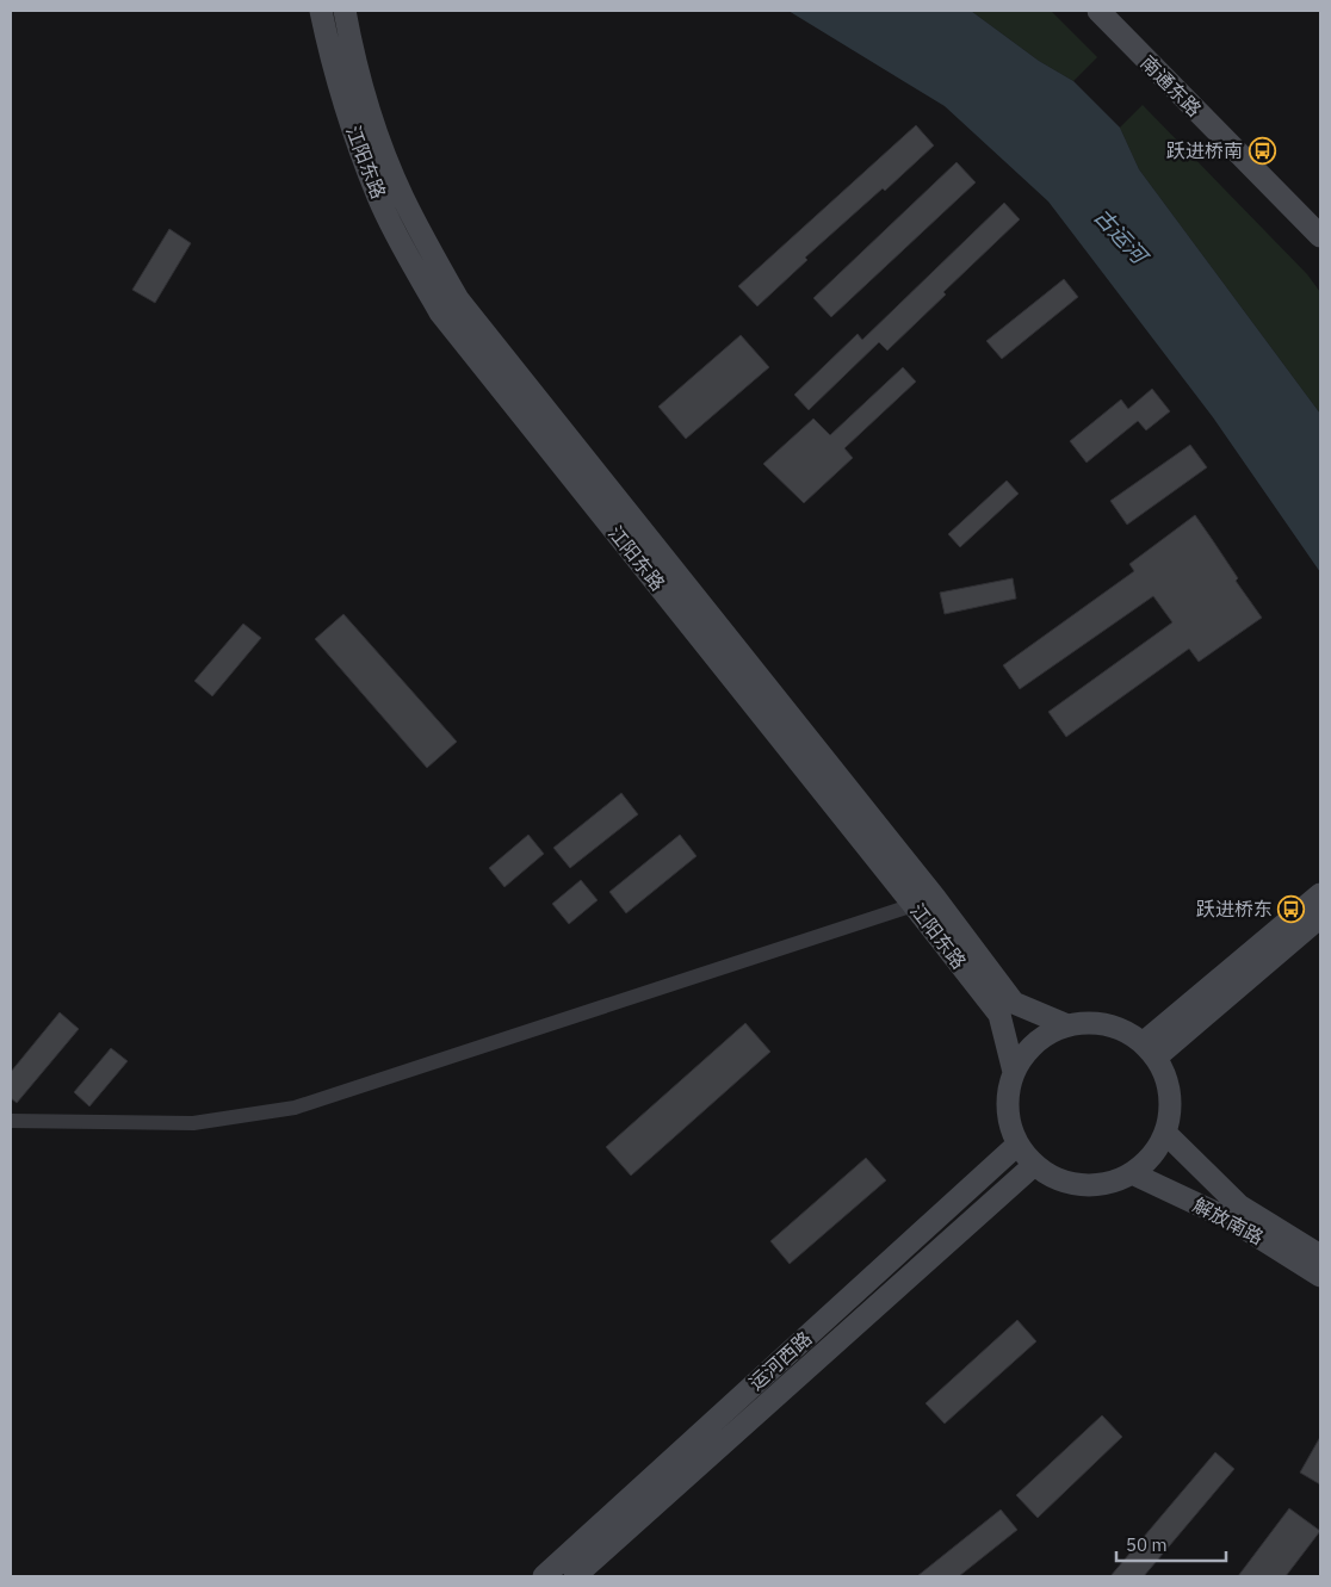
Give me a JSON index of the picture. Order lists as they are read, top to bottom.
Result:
{
  "streets": {
    "main road": [
      "南通东路",
      "江阳东路",
      "解放南路",
      "运河西路"
    ]
  },
  "crossings": [
    ["江阳东路", "解放南路"],
    ["江阳东路", "运河西路"],
    ["解放南路", "运河西路"]
  ],
  "water": ["古运河"],
  "places": {
    "bus stop": ["跃进桥南", "跃进桥东"]
  },
  "scale_bar": "50 m"
}
